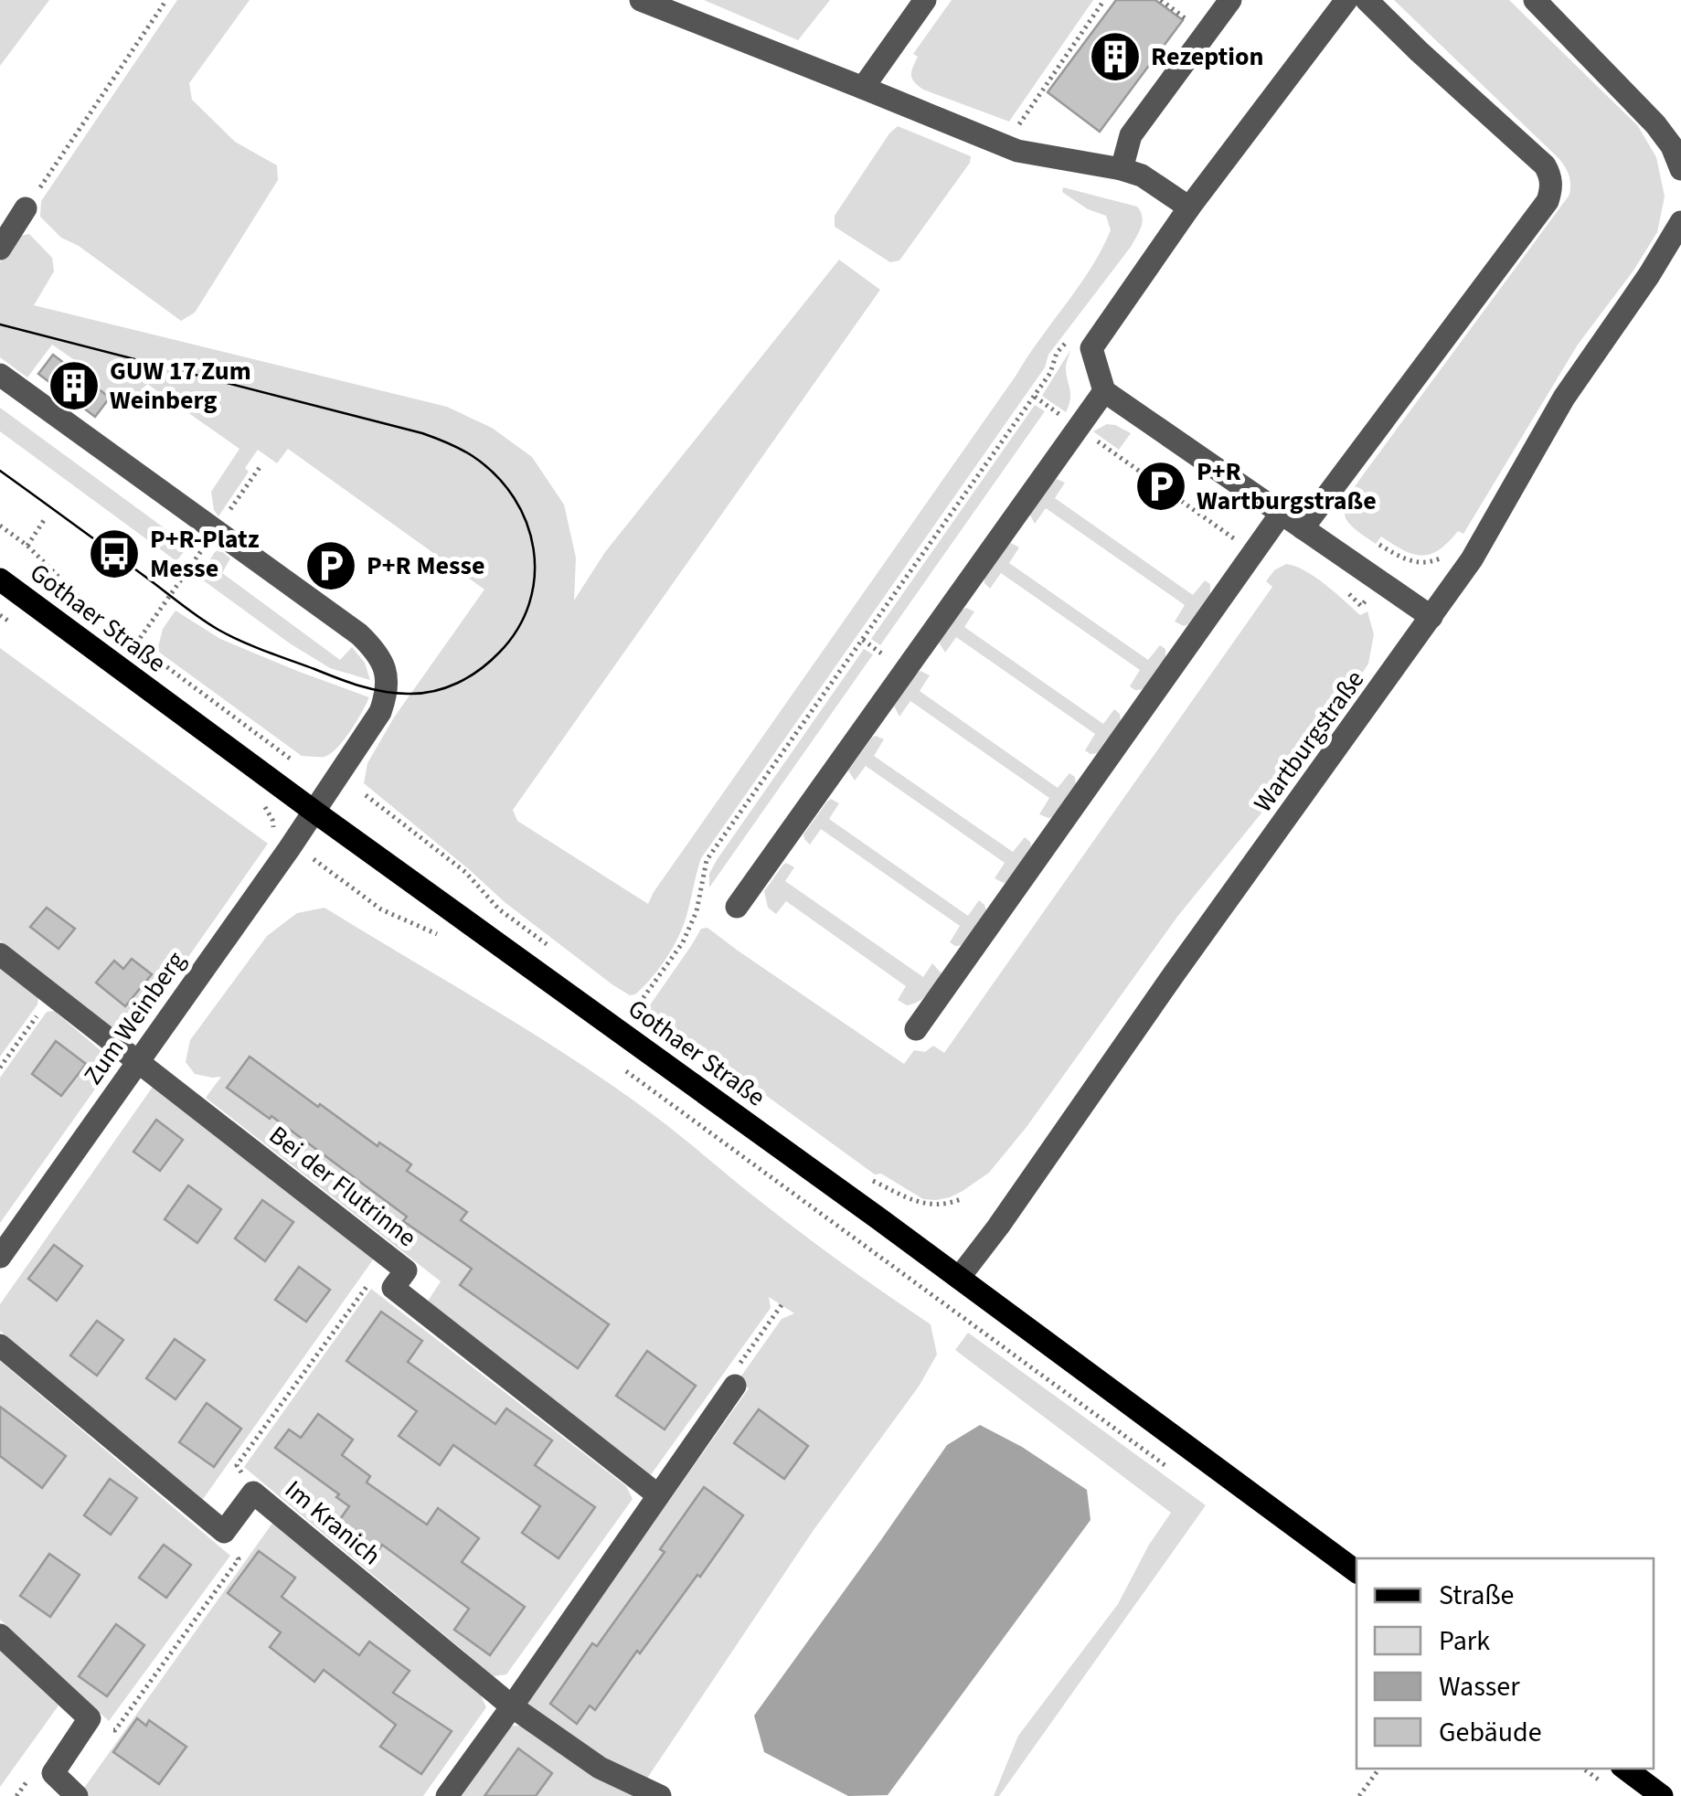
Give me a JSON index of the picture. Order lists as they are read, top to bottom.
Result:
{
  "streets": {
    "main road": ["Gothaer Straße"],
    "street": [
      "Wartburgstraße",
      "Zum Weinberg",
      "Bei der Flutrinne",
      "Im Kranich"
    ]
  },
  "crossings": [
    ["Gothaer Straße", "Wartburgstraße"],
    ["Gothaer Straße", "Zum Weinberg"],
    ["Zum Weinberg", "Bei der Flutrinne"]
  ],
  "places": {
    "building": ["Rezeption", "GUW 17 Zum Weinberg"],
    "parking": ["P+R Wartburgstraße", "P+R Messe"],
    "bus stop": ["P+R-Platz Messe"]
  },
  "legend": [
    "Straße",
    "Park",
    "Wasser",
    "Gebäude"
  ]
}
